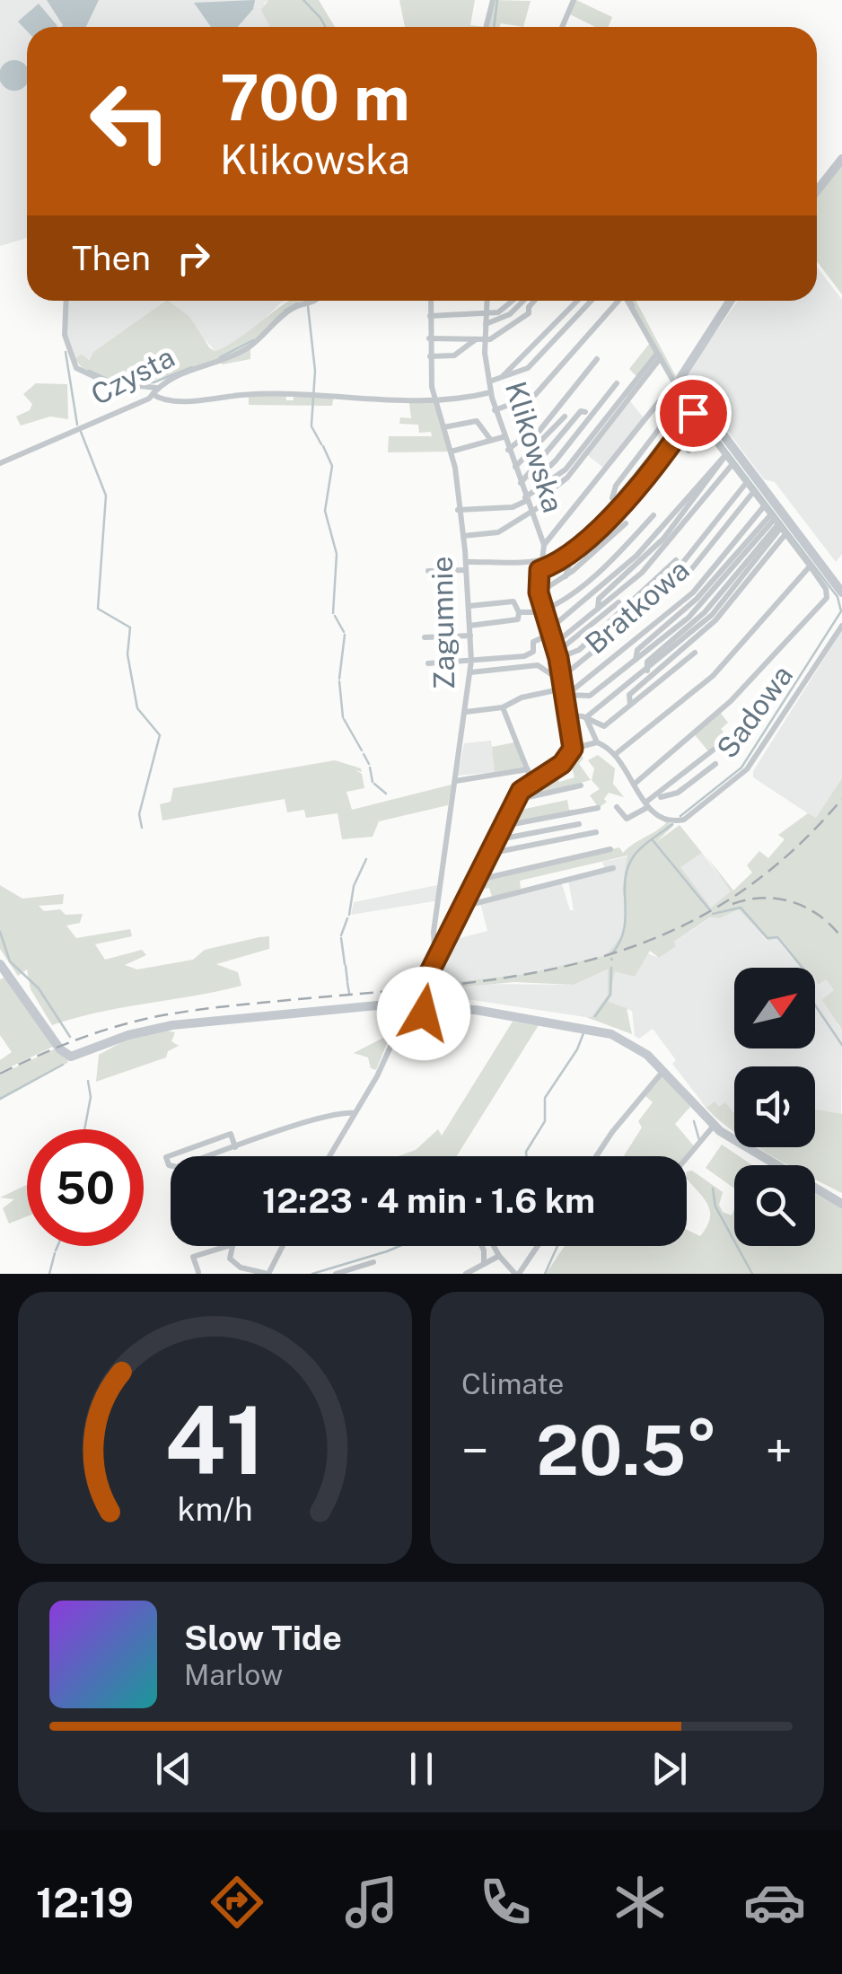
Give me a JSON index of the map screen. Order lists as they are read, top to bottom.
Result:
{
  "streets": {
    "street": [
      "Czysta",
      "Klikowska",
      "Bratkowa",
      "Zagumnie",
      "Sadowa"
    ]
  },
  "crossings": [
    ["Klikowska", "Bratkowa"]
  ],
  "north": "top right",
  "page": {
    "turn": ["700 m", "Klikowska"],
    "then": "Then",
    "limit": "50",
    "trip": "12:23 · 4 min · 1.6 km",
    "tile": "Climate",
    "heat": ["−", "20.5°", "+"],
    "song": ["Slow Tide", "Marlow"],
    "tabs": "12:19",
    "gauge": ["41", "km/h"]
  }
}
